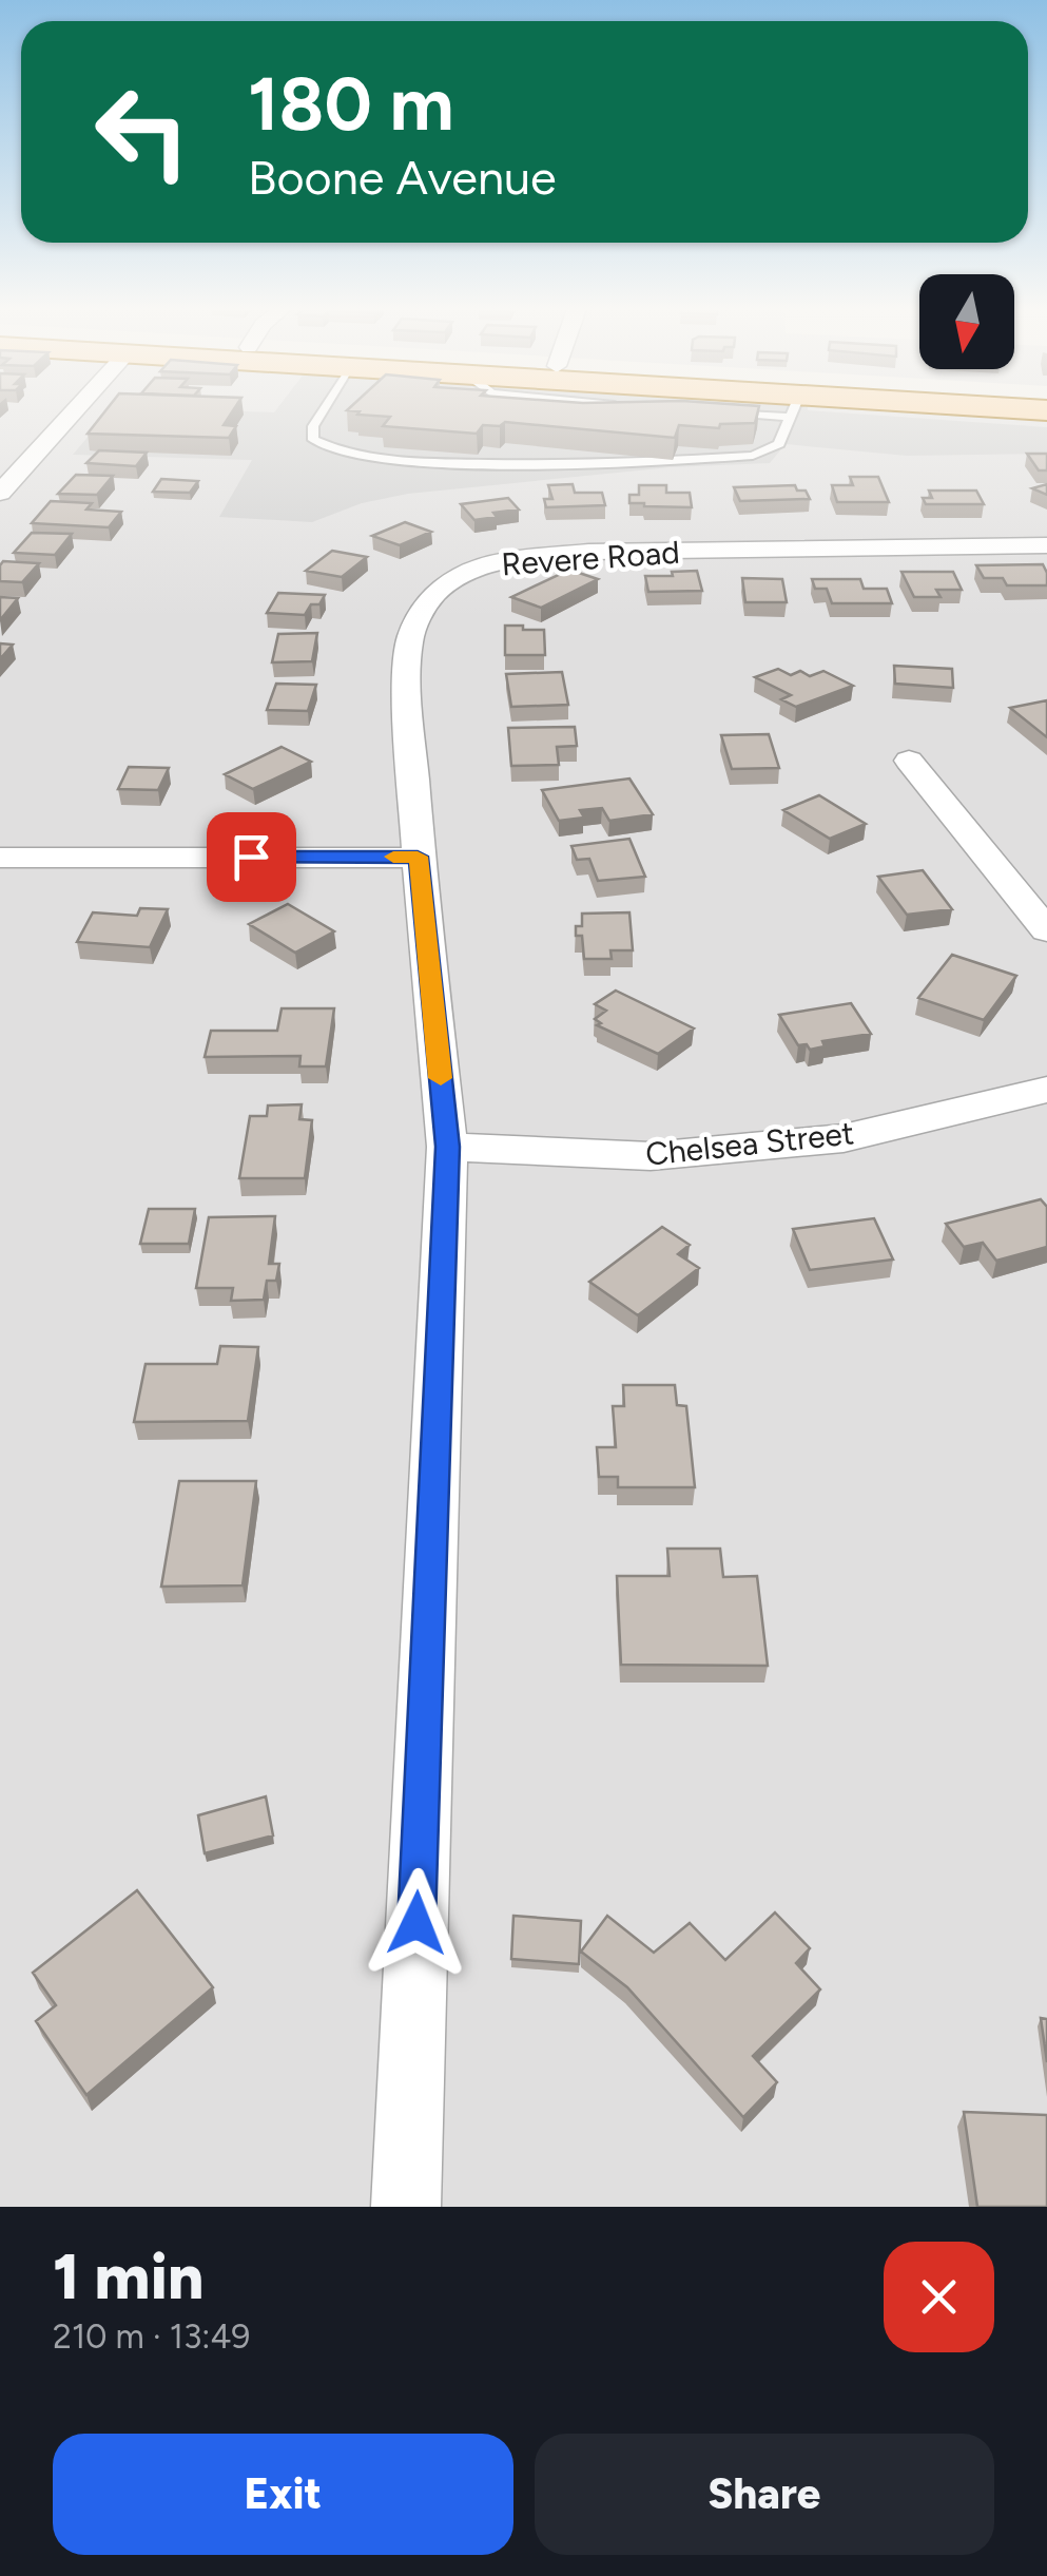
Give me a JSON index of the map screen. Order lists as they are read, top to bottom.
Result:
{
  "streets": {
    "street": ["Revere Road", "Chelsea Street"]
  },
  "crossings": [
    ["Revere Road", "Chelsea Street"]
  ],
  "north": "bottom",
  "page": {
    "turn": ["180 m", "Boone Avenue"],
    "heading": ["1 min", "210 m · 13:49"],
    "buttons": ["Exit", "Share"]
  }
}
